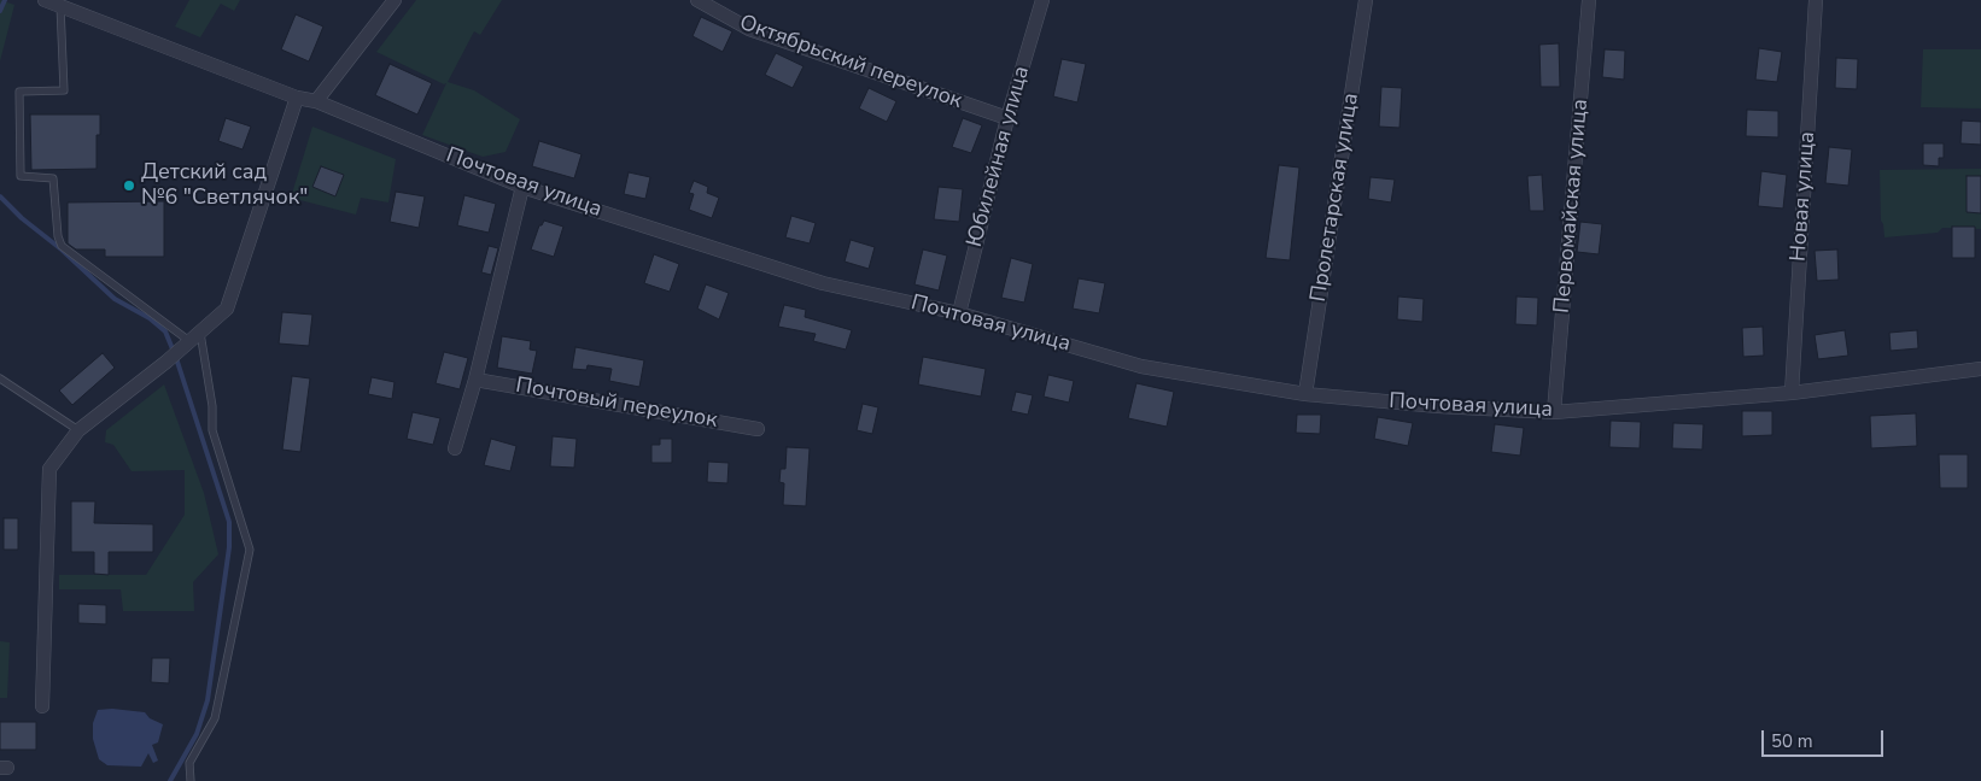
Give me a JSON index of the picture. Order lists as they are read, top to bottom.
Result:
{
  "streets": {
    "street": [
      "Октябрьский переулок",
      "Юбилейная улица",
      "Почтовая улица",
      "Новая улица",
      "Пролетарская улица",
      "Первомайская улица",
      "Почтовый переулок"
    ]
  },
  "crossings": [
    ["Октябрьский переулок", "Юбилейная улица"],
    ["Юбилейная улица", "Почтовая улица"],
    ["Почтовая улица", "Новая улица"],
    ["Почтовая улица", "Пролетарская улица"],
    ["Почтовая улица", "Первомайская улица"]
  ],
  "places": ["Детский сад №6 \"Светлячок\""],
  "scale_bar": "50 m"
}
